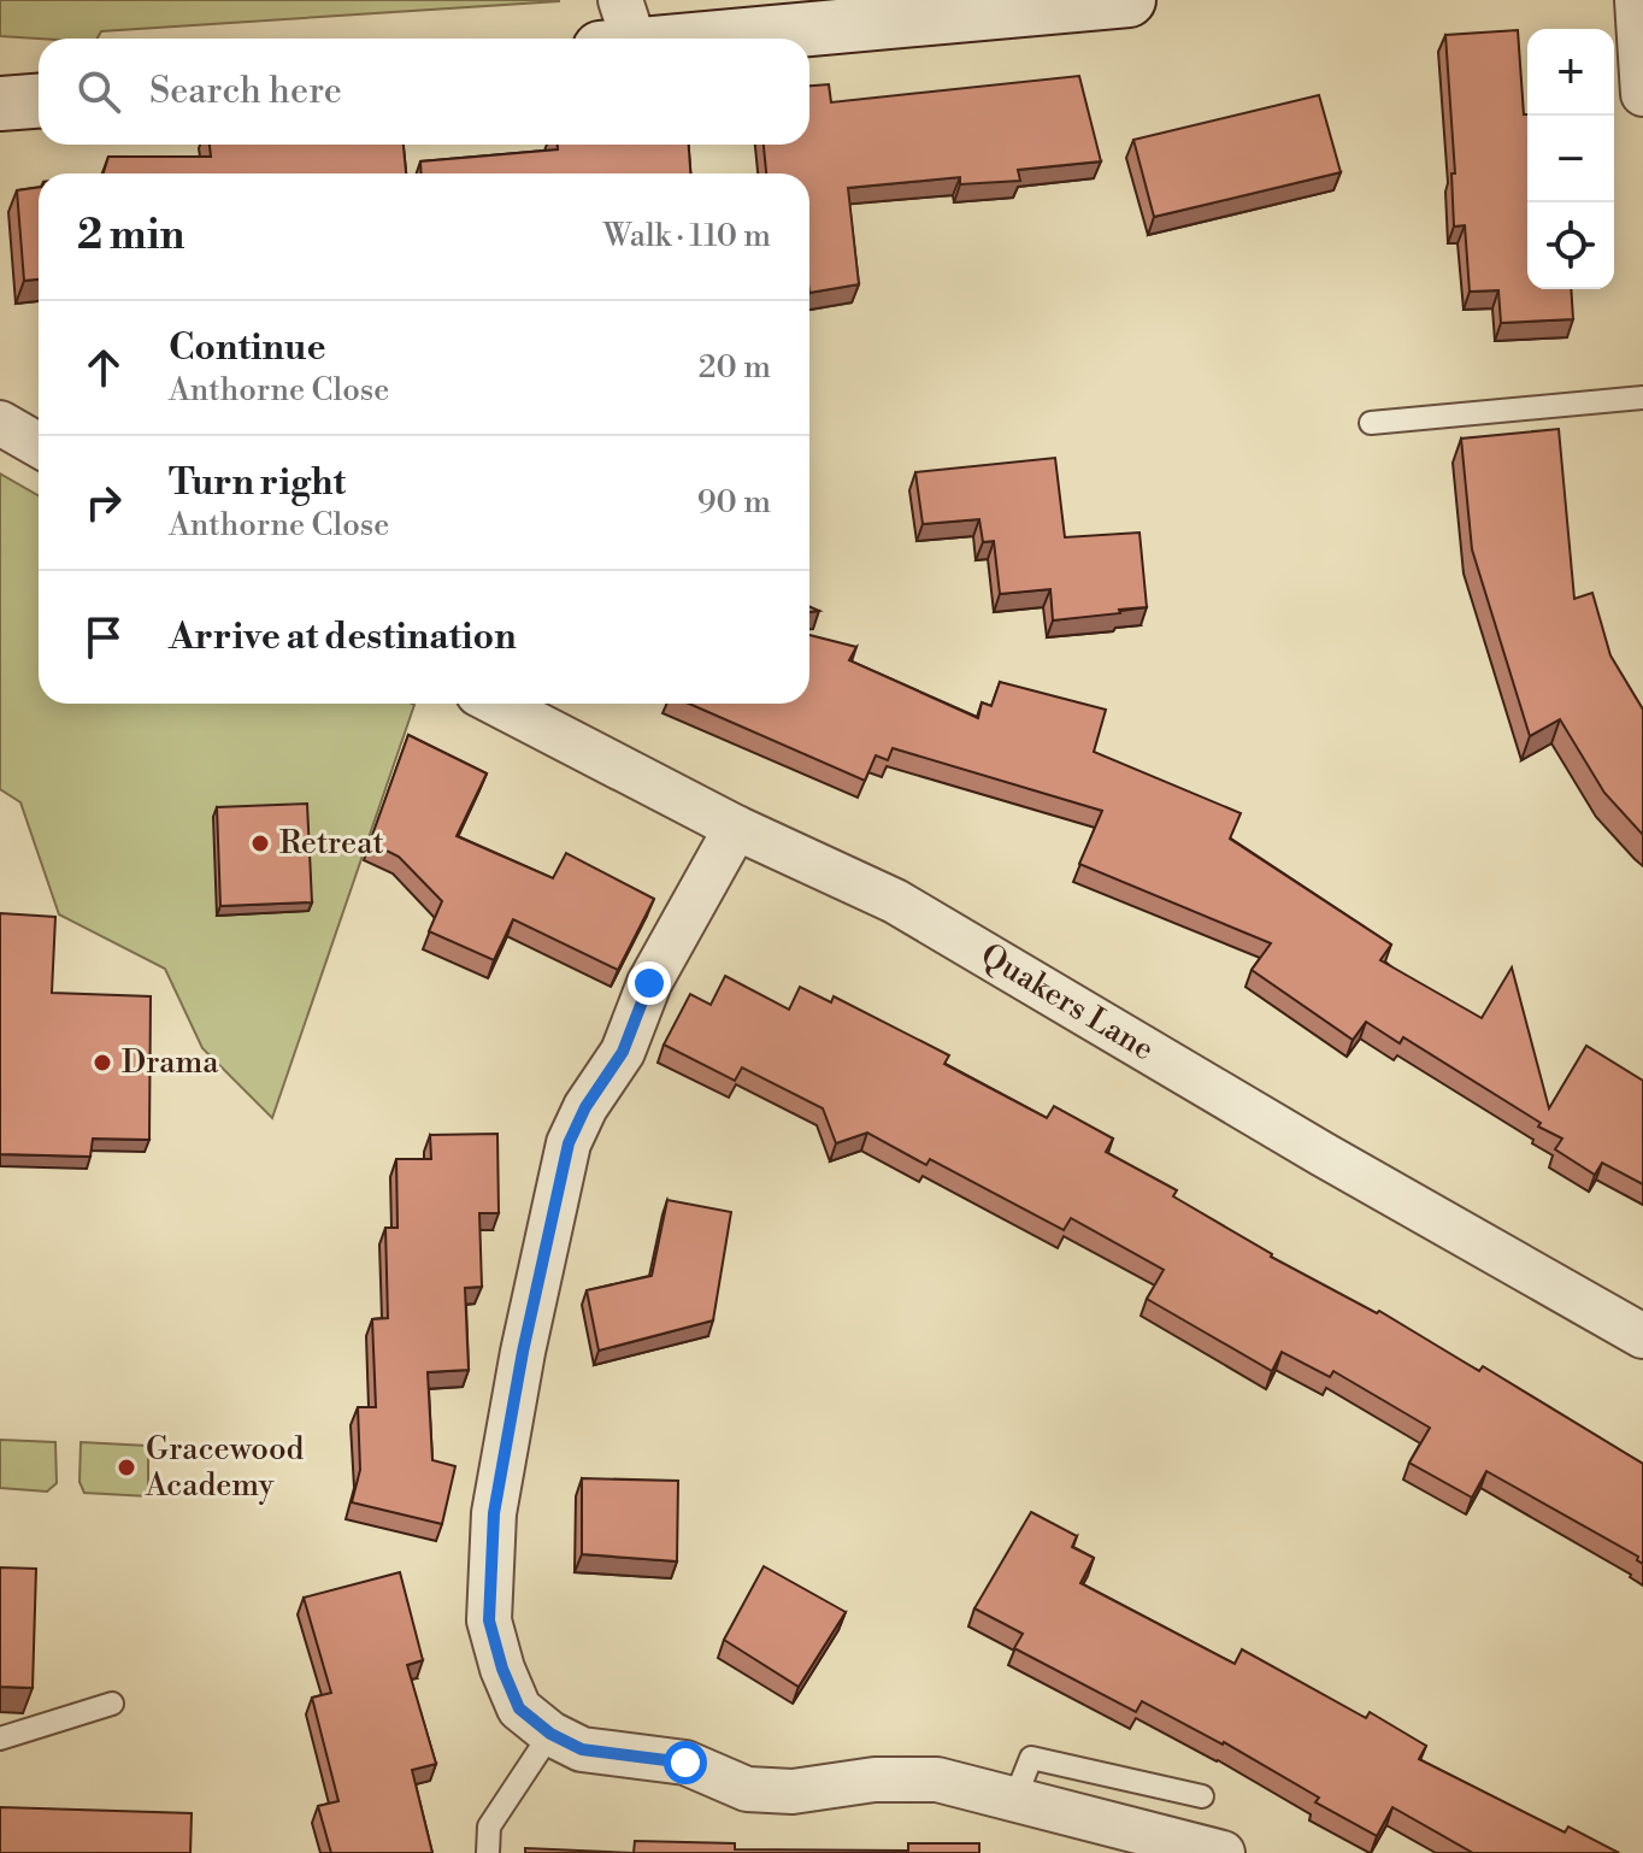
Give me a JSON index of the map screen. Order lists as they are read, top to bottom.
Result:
{
  "streets": {
    "street": ["Quakers Lane"]
  },
  "places": ["Retreat", "Drama", "Gracewood Academy"],
  "page": {
    "map_buttons": ["+", "−"],
    "search": "Search here",
    "heading": ["2 min", "Walk · 110 m"],
    "list": [
      ["Continue", "Anthorne Close", "20 m"],
      ["Turn right", "Anthorne Close", "90 m"],
      "Arrive at destination"
    ]
  }
}
